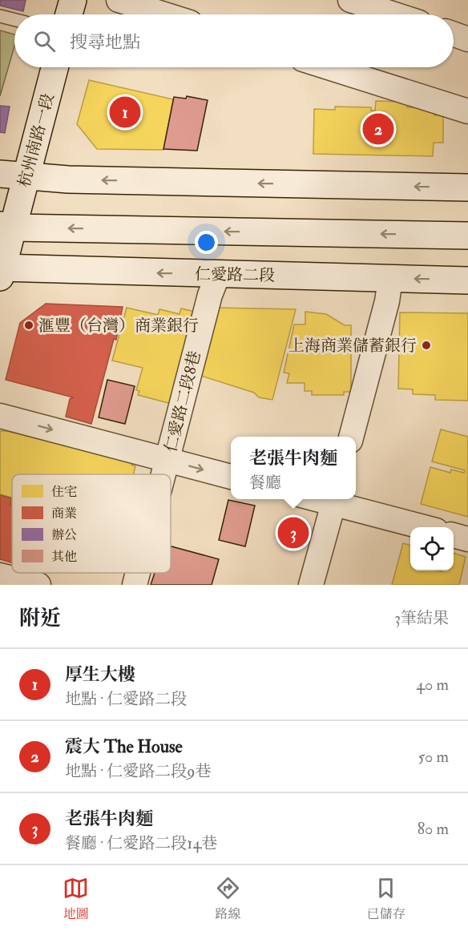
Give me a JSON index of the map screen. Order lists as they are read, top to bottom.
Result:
{
  "streets": {
    "main road": ["杭州南路一段", "仁愛路二段"],
    "street": ["仁愛路二段8巷"]
  },
  "crossings": [
    ["杭州南路一段", "仁愛路二段"],
    ["仁愛路二段", "仁愛路二段8巷"]
  ],
  "places": ["滙豐（台灣）商業銀行", "上海商業儲蓄銀行"],
  "legend": [
    "住宅",
    "商業",
    "辦公",
    "其他"
  ],
  "page": {
    "search": "搜尋地點",
    "pins": ["1", "2", "3"],
    "popup": ["老張牛肉麵", "餐廳"],
    "heading": ["附近", "3筆結果"],
    "list": [
      {
        "mark": "1",
        "name": "厚生大樓",
        "note": "地點 · 仁愛路二段",
        "value": "40 m"
      },
      {
        "mark": "2",
        "name": "震大 The House",
        "note": "地點 · 仁愛路二段9巷",
        "value": "50 m"
      },
      {
        "mark": "3",
        "name": "老張牛肉麵",
        "note": "餐廳 · 仁愛路二段14巷",
        "value": "80 m"
      }
    ],
    "nav": ["地圖", "路線", "已儲存"]
  }
}
